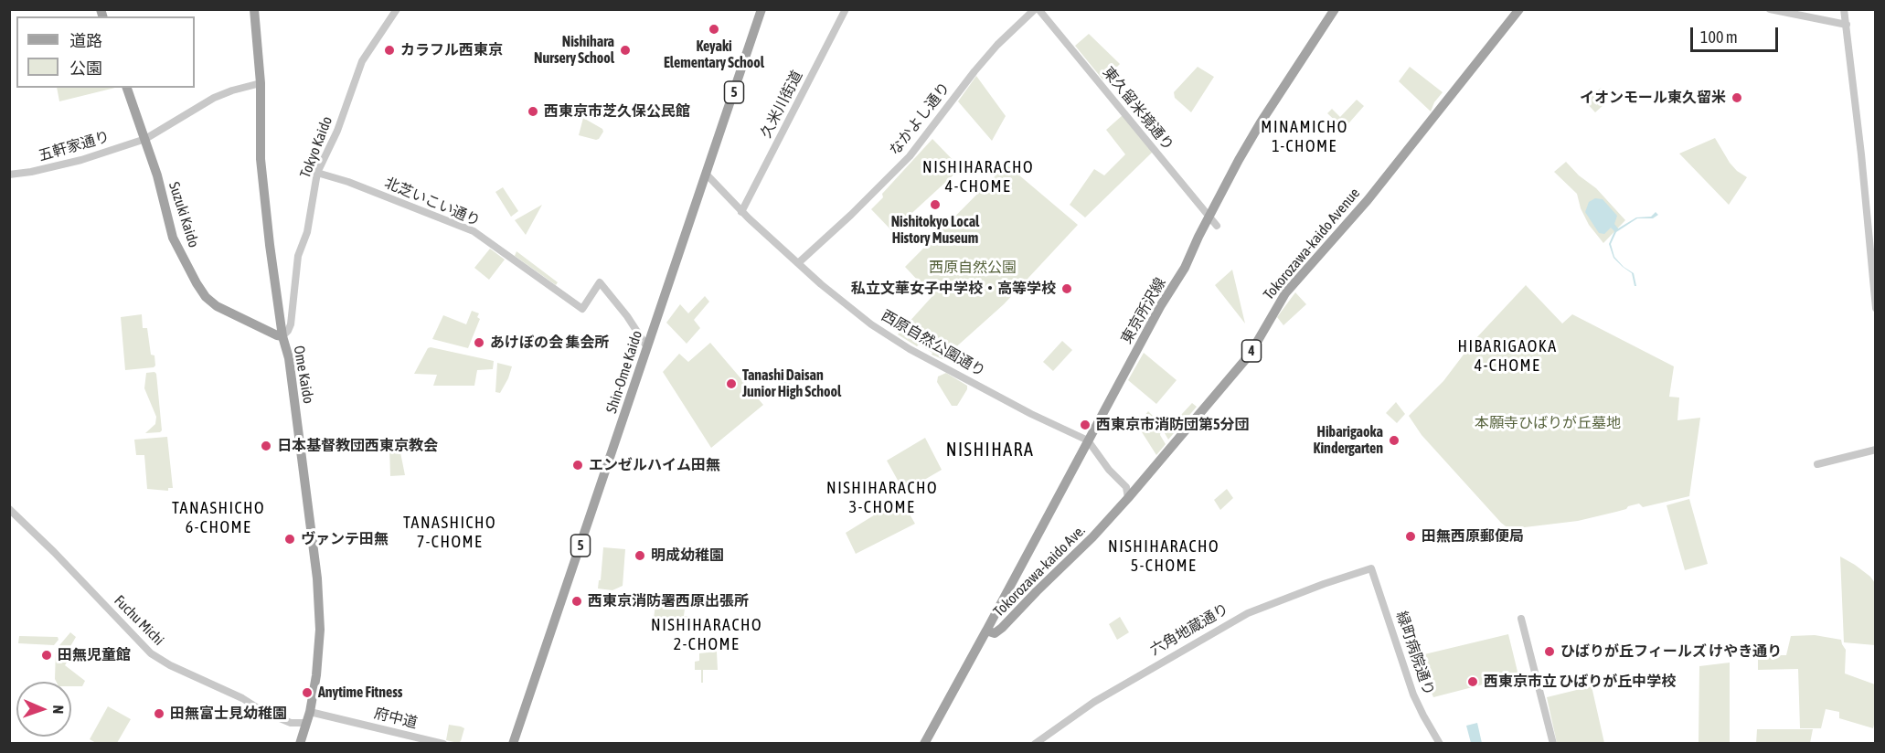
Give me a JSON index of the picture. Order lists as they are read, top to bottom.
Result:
{
  "streets": {
    "main road": [
      "5",
      "Suzuki Kaido",
      "Tokorozawa-kaido Avenue",
      "東京所沢線",
      "4",
      "Shin-Ome Kaido",
      "Ome Kaido",
      "Tokorozawa-kaido Ave."
    ],
    "street": [
      "久米川街道",
      "東久留米境通り",
      "なかよし通り",
      "五軒家通り",
      "Tokyo Kaido",
      "北芝いこい通り",
      "西原自然公園通り",
      "Fuchu Michi",
      "六角地蔵通り",
      "緑町病院通り",
      "府中道"
    ]
  },
  "crossings": [
    ["久米川街道", "西原自然公園通り"],
    ["東久留米境通り", "なかよし通り"],
    ["東久留米境通り", "東京所沢線"],
    ["なかよし通り", "西原自然公園通り"],
    ["五軒家通り", "Suzuki Kaido"],
    ["五軒家通り", "Ome Kaido"],
    ["Tokyo Kaido", "北芝いこい通り"],
    ["Tokyo Kaido", "Suzuki Kaido"],
    ["Tokyo Kaido", "Ome Kaido"],
    ["北芝いこい通り", "Shin-Ome Kaido"],
    ["Suzuki Kaido", "Ome Kaido"],
    ["Tokorozawa-kaido Avenue", "西原自然公園通り"],
    ["Tokorozawa-kaido Avenue", "Tokorozawa-kaido Ave."],
    ["東京所沢線", "西原自然公園通り"],
    ["東京所沢線", "Tokorozawa-kaido Ave."],
    ["西原自然公園通り", "Shin-Ome Kaido"],
    ["西原自然公園通り", "Tokorozawa-kaido Ave."],
    ["Ome Kaido", "Fuchu Michi"],
    ["Ome Kaido", "府中道"],
    ["六角地蔵通り", "緑町病院通り"]
  ],
  "districts": [
    "MINAMICHO 1-CHOME",
    "NISHIHARACHO 4-CHOME",
    "HIBARIGAOKA 4-CHOME",
    "NISHIHARA",
    "NISHIHARACHO 3-CHOME",
    "TANASHICHO 6-CHOME",
    "TANASHICHO 7-CHOME",
    "NISHIHARACHO 5-CHOME",
    "NISHIHARACHO 2-CHOME"
  ],
  "parks": ["西原自然公園", "本願寺ひばりが丘墓地"],
  "places": [
    "Keyaki Elementary School",
    "カラフル西東京",
    "Nishihara Nursery School",
    "イオンモール東久留米",
    "西東京市芝久保公民館",
    "Nishitokyo Local History Museum",
    "私立文華女子中学校・高等学校",
    "あけぼの会 集会所",
    "Tanashi Daisan Junior High School",
    "西東京市消防団第5分団",
    "Hibarigaoka Kindergarten",
    "日本基督教団西東京教会",
    "エンゼルハイム田無",
    "田無西原郵便局",
    "ヴァンテ田無",
    "明成幼稚園",
    "西東京消防署西原出張所",
    "ひばりが丘フィールズ けやき通り",
    "田無児童館",
    "西東京市立 ひばりが丘中学校",
    "Anytime Fitness",
    "田無富士見幼稚園"
  ],
  "legend": ["道路", "公園"],
  "scale_bar": "100 m",
  "north": "right"
}
